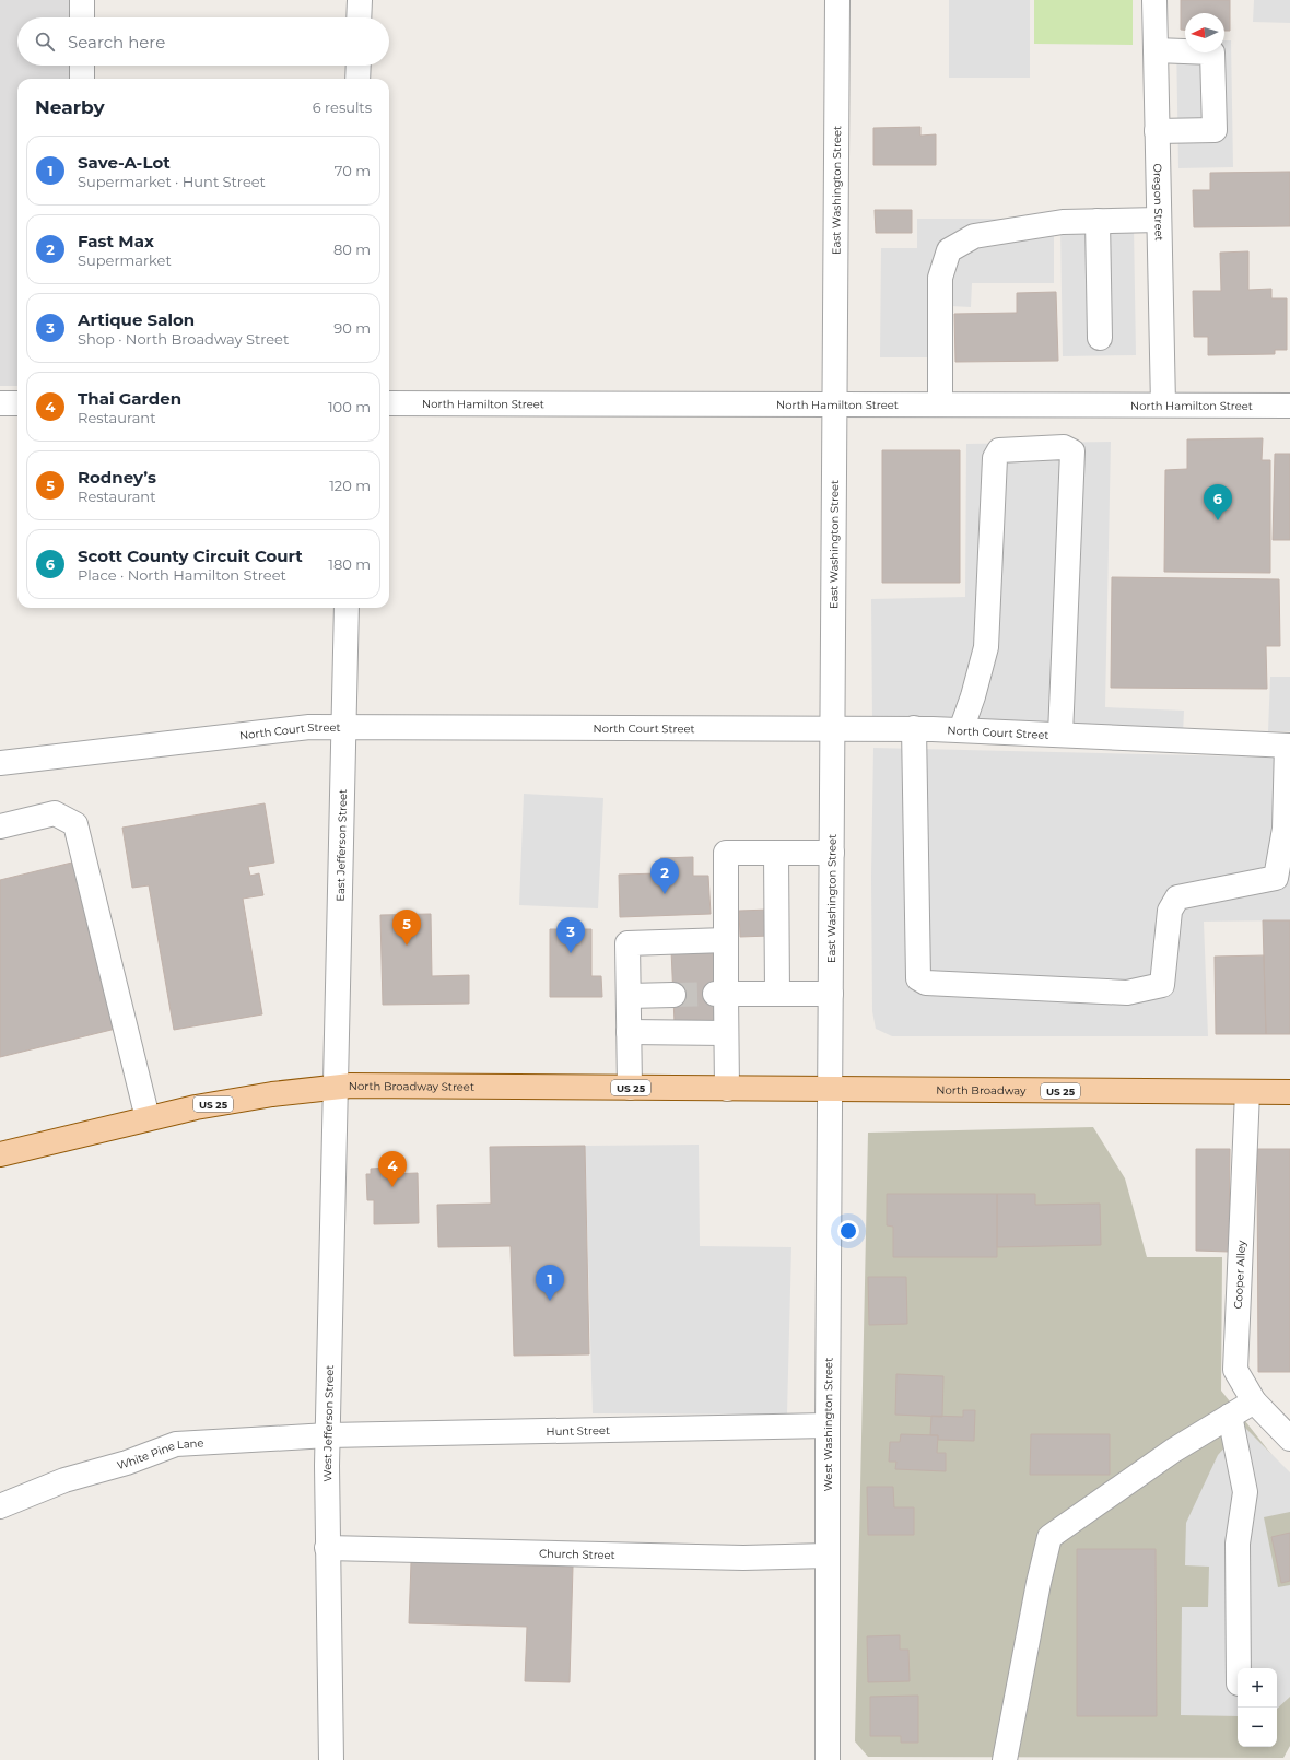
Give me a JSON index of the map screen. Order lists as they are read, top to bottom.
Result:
{
  "streets": {
    "main road": ["North Broadway Street", "US 25", "North Broadway"],
    "street": [
      "East Washington Street",
      "Oregon Street",
      "North Hamilton Street",
      "North Court Street",
      "East Jefferson Street",
      "Cooper Alley",
      "West Jefferson Street",
      "West Washington Street",
      "Hunt Street",
      "White Pine Lane",
      "Church Street"
    ]
  },
  "crossings": [
    ["East Washington Street", "North Hamilton Street"],
    ["East Washington Street", "North Court Street"],
    ["East Washington Street", "North Broadway Street"],
    ["East Washington Street", "North Broadway"],
    ["East Washington Street", "West Washington Street"],
    ["Oregon Street", "North Hamilton Street"],
    ["North Court Street", "East Jefferson Street"],
    ["East Jefferson Street", "North Broadway Street"],
    ["East Jefferson Street", "West Jefferson Street"],
    ["North Broadway Street", "North Broadway"],
    ["North Broadway Street", "West Jefferson Street"],
    ["North Broadway Street", "West Washington Street"],
    ["North Broadway", "Cooper Alley"],
    ["North Broadway", "West Washington Street"],
    ["West Jefferson Street", "Hunt Street"],
    ["West Jefferson Street", "White Pine Lane"],
    ["West Jefferson Street", "Church Street"],
    ["West Washington Street", "Hunt Street"],
    ["West Washington Street", "Church Street"],
    ["Hunt Street", "White Pine Lane"]
  ],
  "north": "left",
  "page": {
    "search": "Search here",
    "heading": ["Nearby", "6 results"],
    "list": [
      {
        "mark": "1",
        "name": "Save-A-Lot",
        "note": "Supermarket · Hunt Street",
        "value": "70 m"
      },
      {
        "mark": "2",
        "name": "Fast Max",
        "note": "Supermarket",
        "value": "80 m"
      },
      {
        "mark": "3",
        "name": "Artique Salon",
        "note": "Shop · North Broadway Street",
        "value": "90 m"
      },
      {
        "mark": "4",
        "name": "Thai Garden",
        "note": "Restaurant",
        "value": "100 m"
      },
      {
        "mark": "5",
        "name": "Rodney’s",
        "note": "Restaurant",
        "value": "120 m"
      },
      {
        "mark": "6",
        "name": "Scott County Circuit Court",
        "note": "Place · North Hamilton Street",
        "value": "180 m"
      }
    ],
    "pins": [
      "6",
      "2",
      "5",
      "3",
      "4",
      "1"
    ],
    "map_buttons": ["+", "−"]
  }
}
